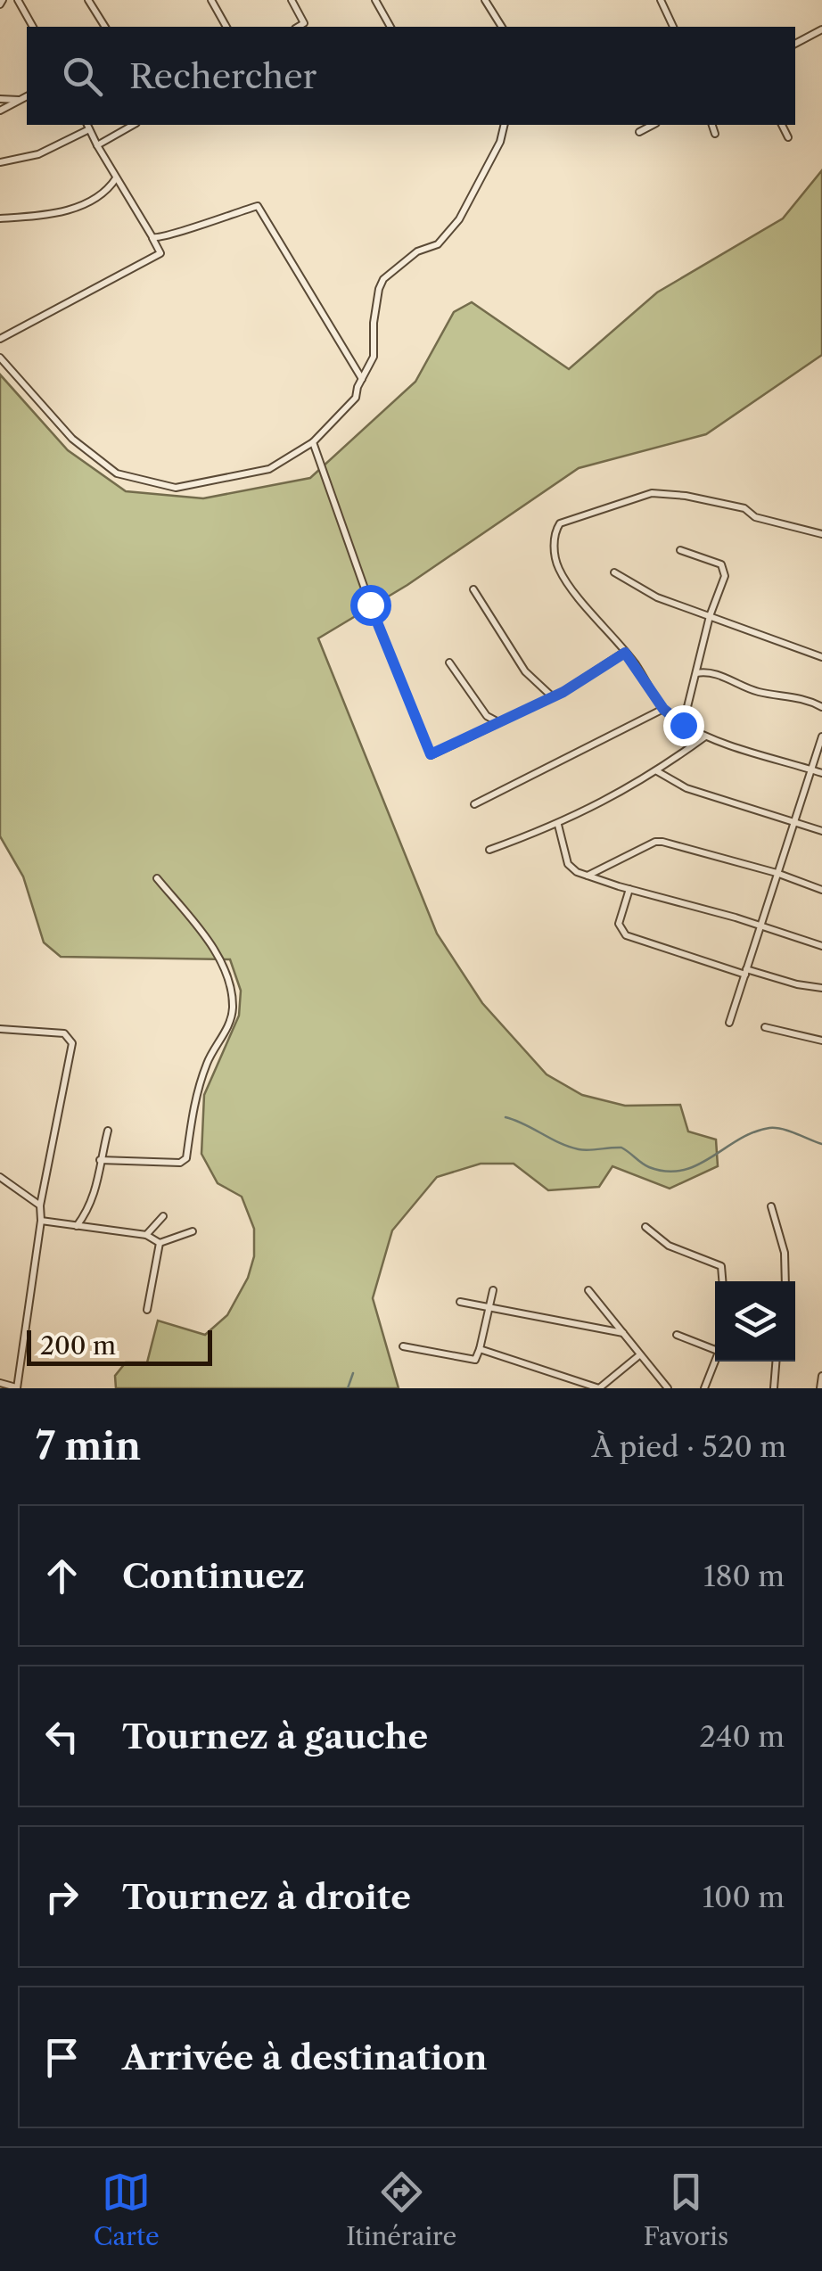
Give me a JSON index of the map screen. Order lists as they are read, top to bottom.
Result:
{
  "scale_bar": "200 m",
  "page": {
    "search": "Rechercher",
    "scale": "200 m",
    "heading": ["7 min", "À pied · 520 m"],
    "list": [
      ["Continuez", "180 m"],
      ["Tournez à gauche", "240 m"],
      ["Tournez à droite", "100 m"],
      "Arrivée à destination"
    ],
    "nav": ["Carte", "Itinéraire", "Favoris"]
  }
}
